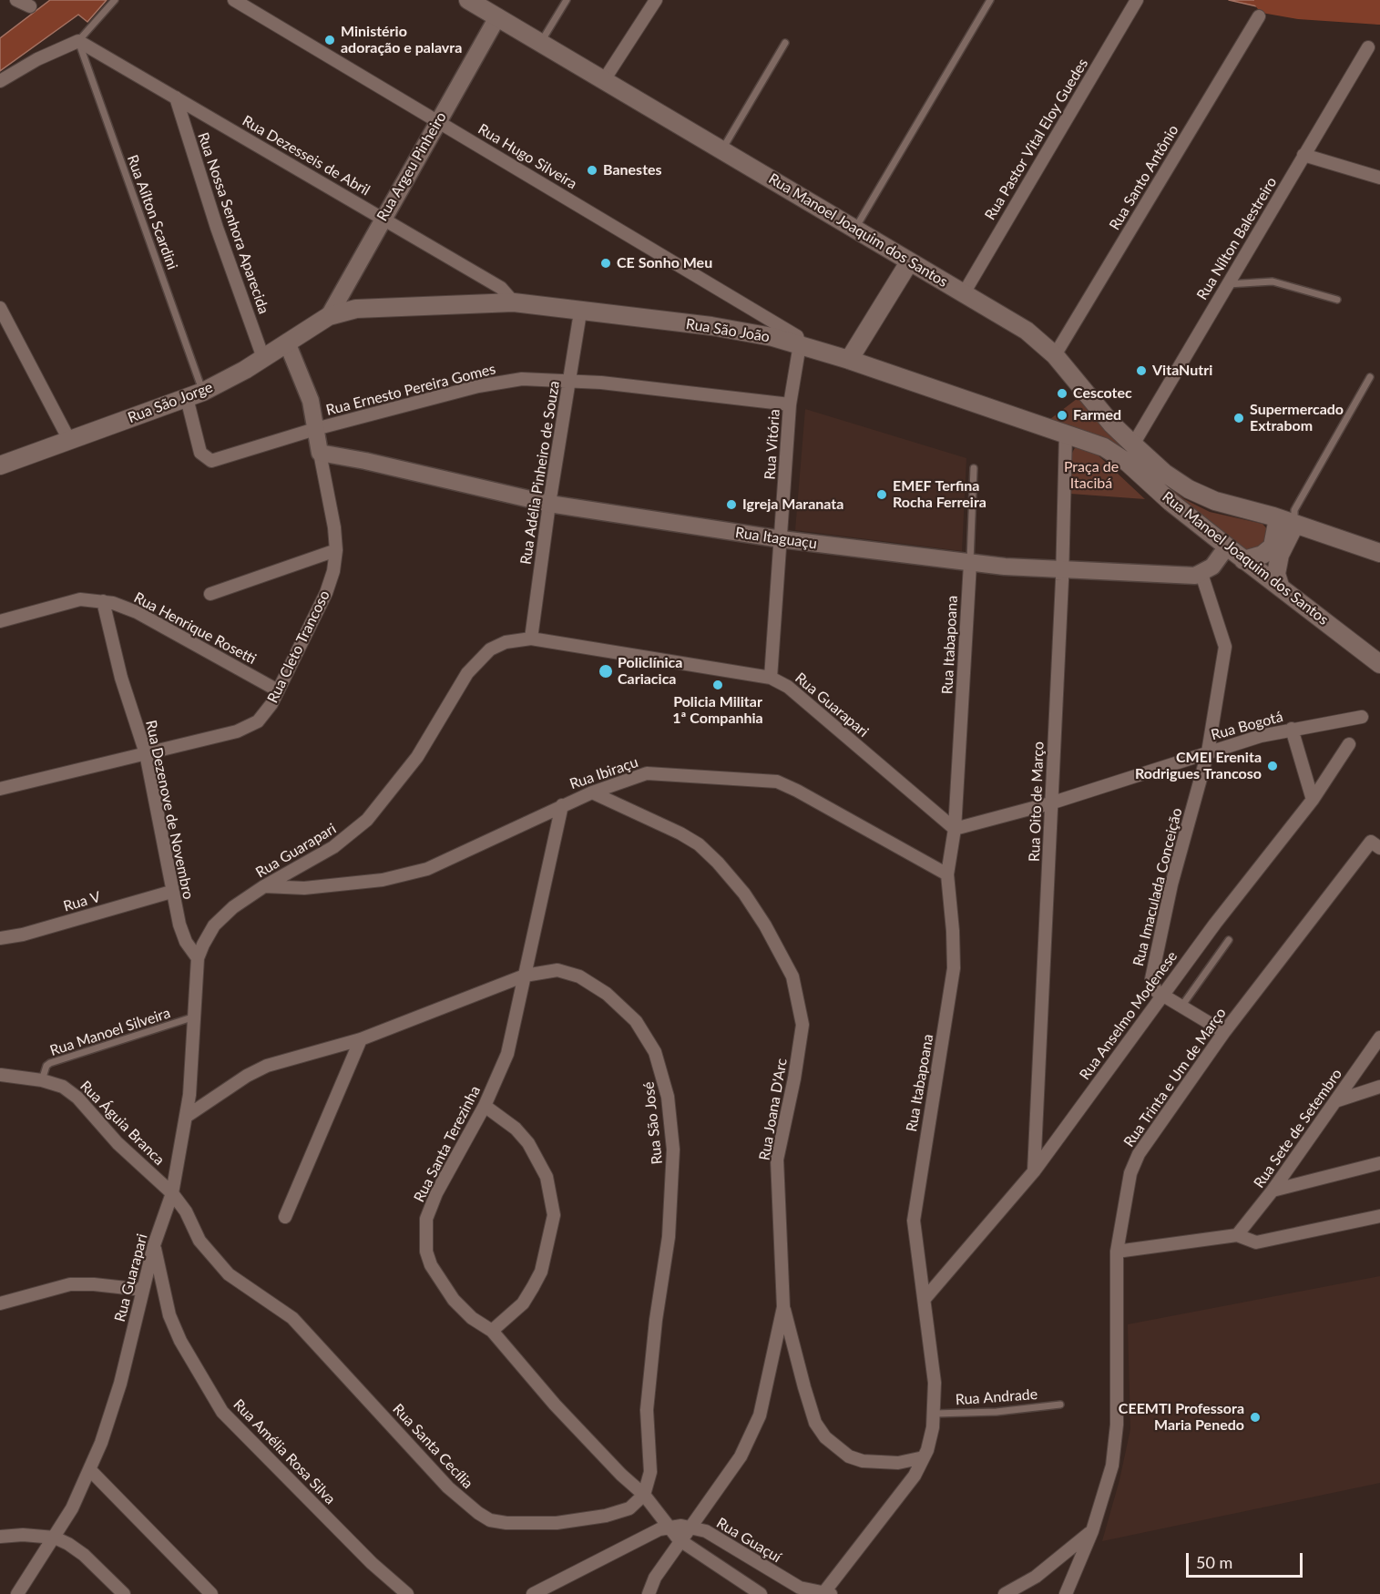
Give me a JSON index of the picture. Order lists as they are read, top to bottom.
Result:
{
  "streets": {
    "main road": ["Rua Manoel Joaquim dos Santos", "Rua São João", "Rua São Jorge"],
    "street": [
      "Rua Pastor Vital Eloy Guedes",
      "Rua Dezesseis de Abril",
      "Rua Hugo Silveira",
      "Rua Argeu Pinheiro",
      "Rua Santo Antônio",
      "Rua Nossa Senhora Aparecida",
      "Rua Nílton Balestreiro",
      "Rua Ernesto Pereira Gomes",
      "Rua Vitória",
      "Rua Adélia Pinheiro de Souza",
      "Rua Itaguaçu",
      "Rua Henrique Rosetti",
      "Rua Itabapoana",
      "Rua Cleto Trancoso",
      "Rua Guarapari",
      "Rua Bogotá",
      "Rua Ibiraçu",
      "Rua Oito de Março",
      "Rua Dezenove de Novembro",
      "Rua Imaculada Conceição",
      "Rua V",
      "Rua Anselmo Modenese",
      "Rua Trinta e Um de Março",
      "Rua Joana D'Arc",
      "Rua Águia Branca",
      "Rua São José",
      "Rua Sete de Setembro",
      "Rua Santa Terezinha",
      "Rua Santa Cecília",
      "Rua Amélia Rosa Silva",
      "Rua Guaçuí"
    ],
    "lane": ["Rua Aílton Scardini", "Rua Manoel Silveira", "Rua Andrade"]
  },
  "crossings": [
    ["Rua Pastor Vital Eloy Guedes", "Rua Manoel Joaquim dos Santos"],
    ["Rua Dezesseis de Abril", "Rua Argeu Pinheiro"],
    ["Rua Dezesseis de Abril", "Rua Aílton Scardini"],
    ["Rua Dezesseis de Abril", "Rua Nossa Senhora Aparecida"],
    ["Rua Dezesseis de Abril", "Rua São João"],
    ["Rua Hugo Silveira", "Rua Argeu Pinheiro"],
    ["Rua Hugo Silveira", "Rua São João"],
    ["Rua Hugo Silveira", "Rua Vitória"],
    ["Rua Argeu Pinheiro", "Rua Manoel Joaquim dos Santos"],
    ["Rua Argeu Pinheiro", "Rua São João"],
    ["Rua Argeu Pinheiro", "Rua São Jorge"],
    ["Rua Santo Antônio", "Rua Manoel Joaquim dos Santos"],
    ["Rua Aílton Scardini", "Rua Ernesto Pereira Gomes"],
    ["Rua Aílton Scardini", "Rua São Jorge"],
    ["Rua Nossa Senhora Aparecida", "Rua São Jorge"],
    ["Rua Manoel Joaquim dos Santos", "Rua Nílton Balestreiro"],
    ["Rua Manoel Joaquim dos Santos", "Rua São João"],
    ["Rua São João", "Rua São Jorge"],
    ["Rua São João", "Rua Vitória"],
    ["Rua São João", "Rua Adélia Pinheiro de Souza"],
    ["Rua São João", "Rua Oito de Março"],
    ["Rua Ernesto Pereira Gomes", "Rua São Jorge"],
    ["Rua Ernesto Pereira Gomes", "Rua Vitória"],
    ["Rua Ernesto Pereira Gomes", "Rua Adélia Pinheiro de Souza"],
    ["Rua Ernesto Pereira Gomes", "Rua Cleto Trancoso"],
    ["Rua São Jorge", "Rua Cleto Trancoso"],
    ["Rua Vitória", "Rua Itaguaçu"],
    ["Rua Vitória", "Rua Guarapari"],
    ["Rua Adélia Pinheiro de Souza", "Rua Itaguaçu"],
    ["Rua Adélia Pinheiro de Souza", "Rua Guarapari"],
    ["Rua Itaguaçu", "Rua Itabapoana"],
    ["Rua Itaguaçu", "Rua Cleto Trancoso"],
    ["Rua Itaguaçu", "Rua Oito de Março"],
    ["Rua Itaguaçu", "Rua Imaculada Conceição"],
    ["Rua Henrique Rosetti", "Rua Cleto Trancoso"],
    ["Rua Henrique Rosetti", "Rua Dezenove de Novembro"],
    ["Rua Itabapoana", "Rua Guarapari"],
    ["Rua Itabapoana", "Rua Bogotá"],
    ["Rua Itabapoana", "Rua Ibiraçu"],
    ["Rua Itabapoana", "Rua Anselmo Modenese"],
    ["Rua Itabapoana", "Rua Andrade"],
    ["Rua Itabapoana", "Rua Guaçuí"],
    ["Rua Cleto Trancoso", "Rua Dezenove de Novembro"],
    ["Rua Guarapari", "Rua Bogotá"],
    ["Rua Guarapari", "Rua Ibiraçu"],
    ["Rua Guarapari", "Rua Dezenove de Novembro"],
    ["Rua Guarapari", "Rua Manoel Silveira"],
    ["Rua Guarapari", "Rua Águia Branca"],
    ["Rua Guarapari", "Rua São José"],
    ["Rua Guarapari", "Rua Amélia Rosa Silva"],
    ["Rua Bogotá", "Rua Oito de Março"],
    ["Rua Bogotá", "Rua Imaculada Conceição"],
    ["Rua Ibiraçu", "Rua Joana D'Arc"],
    ["Rua Ibiraçu", "Rua Santa Terezinha"],
    ["Rua Oito de Março", "Rua Anselmo Modenese"],
    ["Rua Dezenove de Novembro", "Rua V"],
    ["Rua Imaculada Conceição", "Rua Anselmo Modenese"],
    ["Rua Manoel Silveira", "Rua Águia Branca"],
    ["Rua Joana D'Arc", "Rua Santa Terezinha"],
    ["Rua Joana D'Arc", "Rua Guaçuí"],
    ["Rua Águia Branca", "Rua Santa Cecília"],
    ["Rua São José", "Rua Santa Terezinha"],
    ["Rua São José", "Rua Santa Cecília"],
    ["Rua Santa Terezinha", "Rua Santa Cecília"],
    ["Rua Santa Terezinha", "Rua Guaçuí"]
  ],
  "parks": ["Praça de Itacibá"],
  "places": [
    "Ministério adoração e palavra",
    "Banestes",
    "CE Sonho Meu",
    "VitaNutri",
    "Cescotec",
    "Farmed",
    "Supermercado Extrabom",
    "EMEF Terfina Rocha Ferreira",
    "Igreja Maranata",
    "Policlínica Cariacica",
    "Policia Militar 1ª Companhia",
    "CMEI Erenita Rodrigues Trancoso",
    "CEEMTI Professora Maria Penedo"
  ],
  "scale_bar": "50 m"
}
